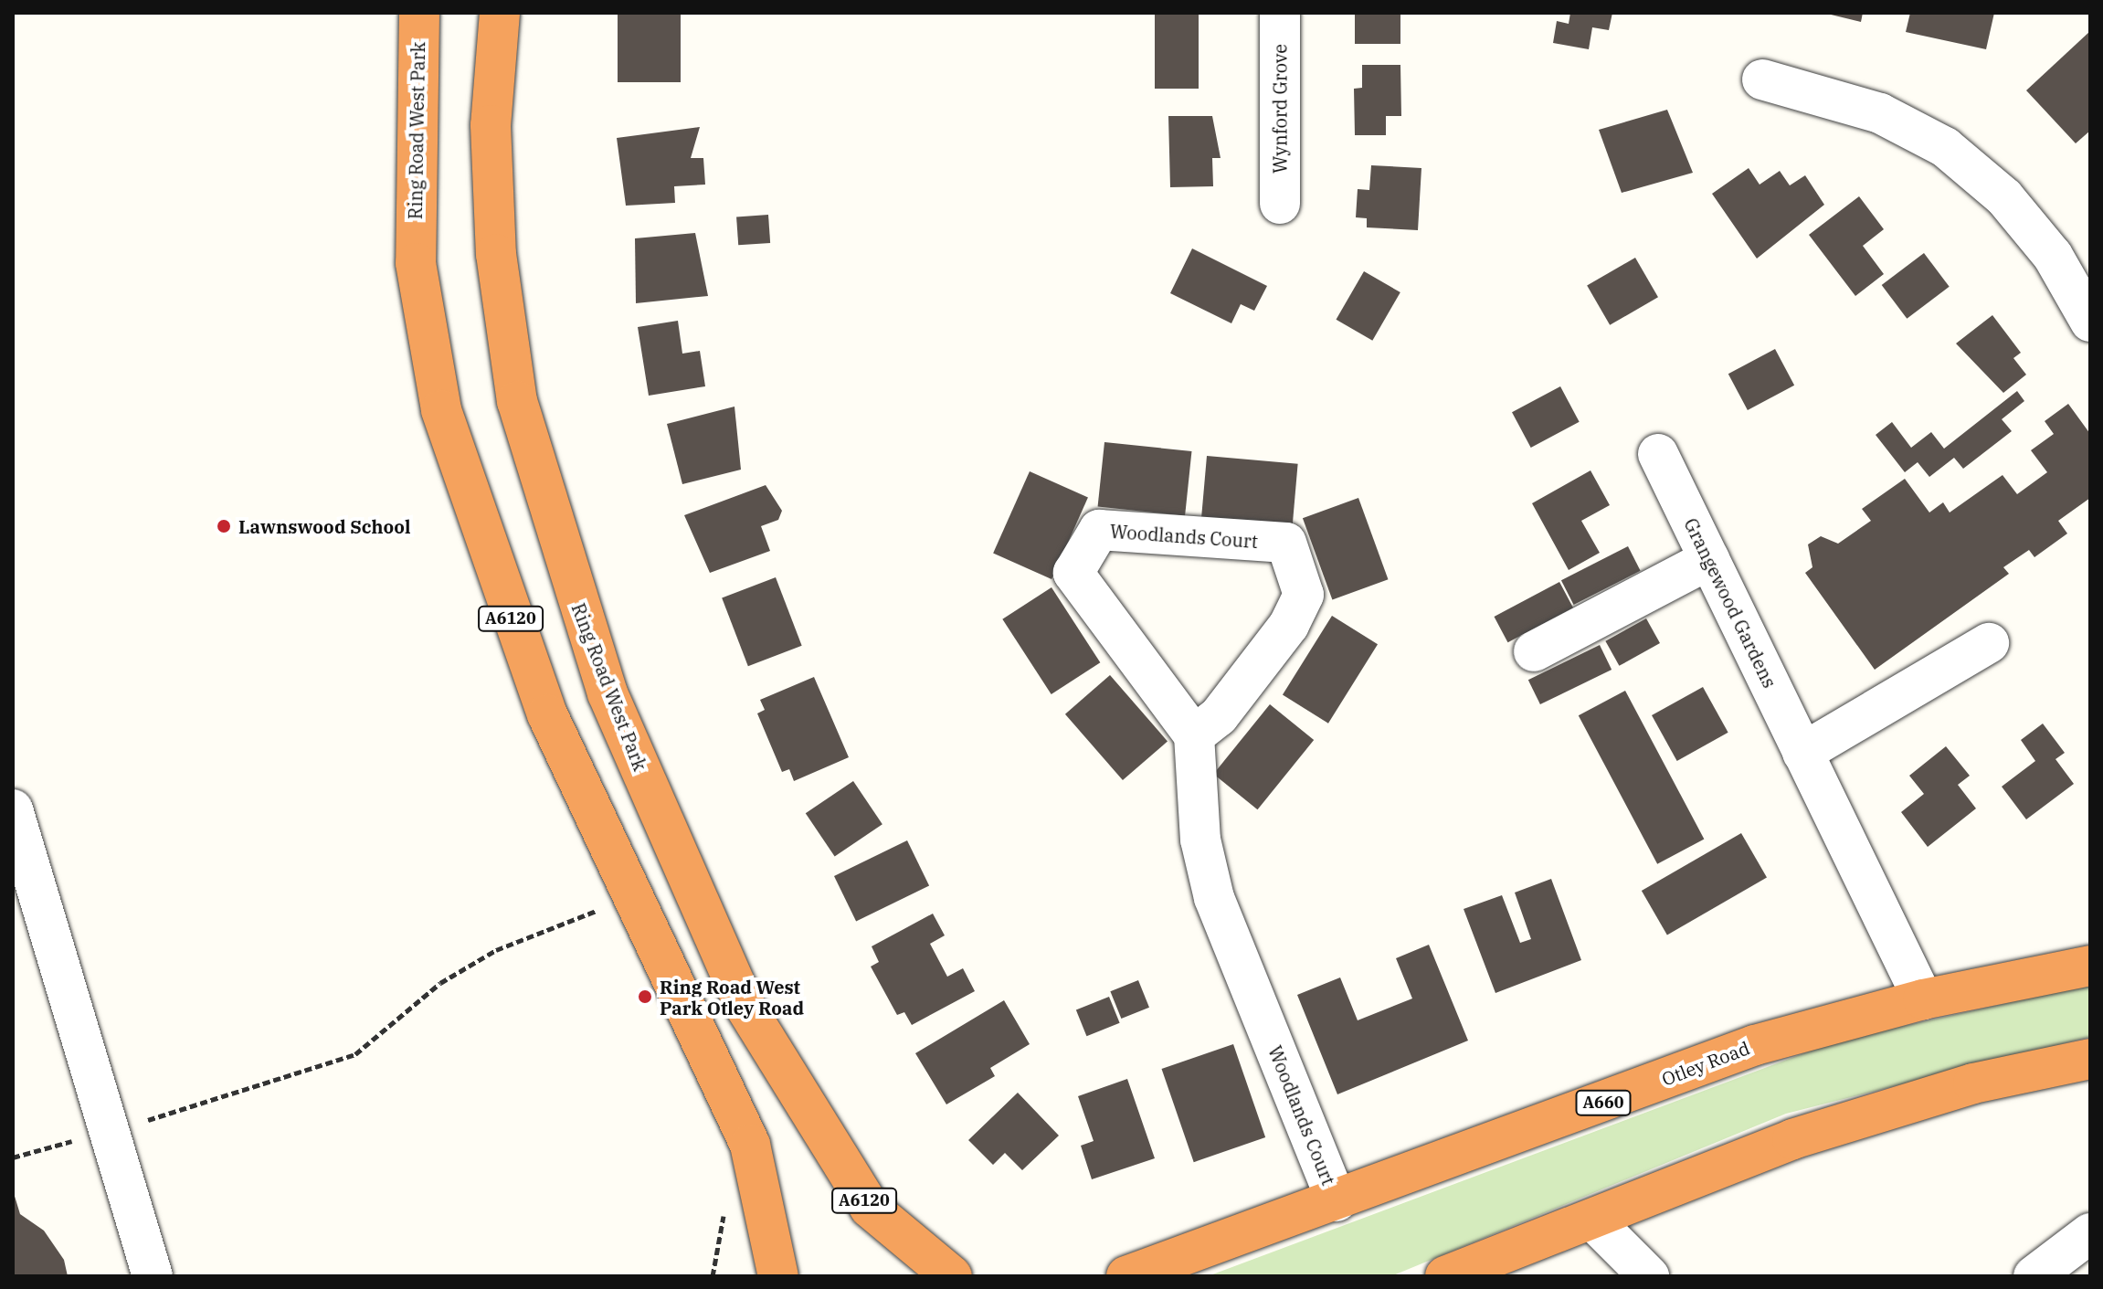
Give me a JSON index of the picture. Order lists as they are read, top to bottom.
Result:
{
  "streets": {
    "highway": [
      "Ring Road West Park",
      "A6120",
      "Otley Road",
      "A660"
    ],
    "street": ["Wynford Grove", "Woodlands Court", "Grangewood Gardens"]
  },
  "crossings": [
    ["Woodlands Court", "Otley Road"],
    ["Grangewood Gardens", "Otley Road"]
  ],
  "places": ["Lawnswood School", "Ring Road West Park Otley Road"]
}
